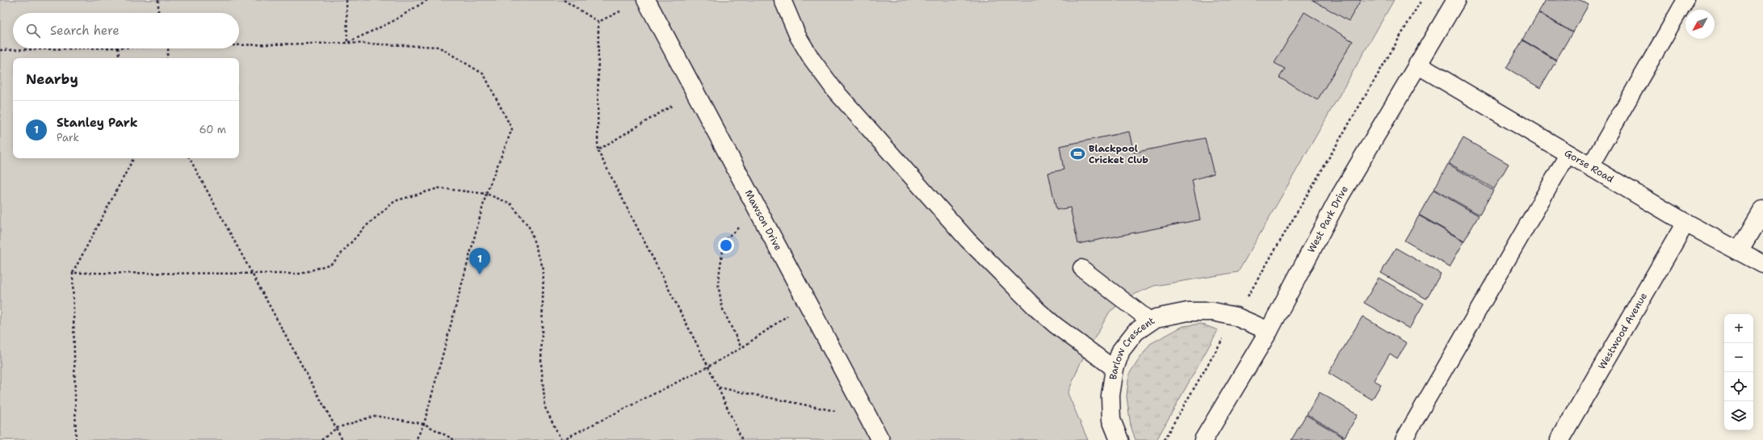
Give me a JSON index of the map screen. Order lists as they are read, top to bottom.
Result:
{
  "streets": {
    "street": [
      "Gorse Road",
      "West Park Drive",
      "Mawson Drive",
      "Westwood Avenue",
      "Barlow Crescent"
    ]
  },
  "crossings": [
    ["Gorse Road", "West Park Drive"],
    ["Gorse Road", "Westwood Avenue"],
    ["West Park Drive", "Barlow Crescent"]
  ],
  "places": {
    "sports": ["Blackpool Cricket Club"]
  },
  "north": "bottom left",
  "page": {
    "search": "Search here",
    "heading": "Nearby",
    "list": [
      {
        "mark": "1",
        "name": "Stanley Park",
        "note": "Park",
        "value": "60 m"
      }
    ],
    "pins": "1",
    "map_buttons": ["+", "−"]
  }
}
